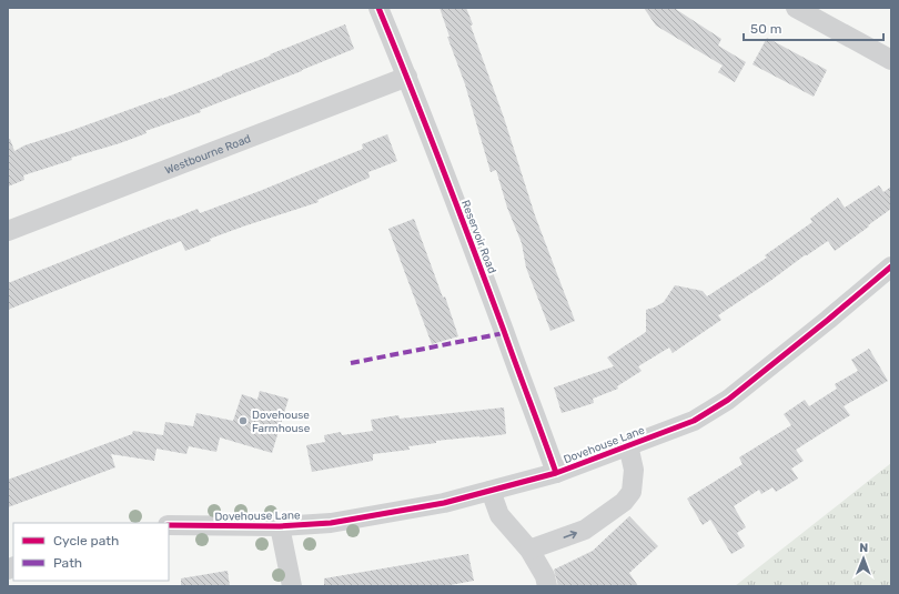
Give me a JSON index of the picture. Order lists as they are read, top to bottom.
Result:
{
  "streets": {
    "street": ["Westbourne Road", "Reservoir Road", "Dovehouse Lane"]
  },
  "crossings": [
    ["Westbourne Road", "Reservoir Road"],
    ["Reservoir Road", "Dovehouse Lane"]
  ],
  "places": ["Dovehouse Farmhouse"],
  "legend": ["Cycle path", "Path"],
  "scale_bar": "50 m",
  "north": "top"
}
